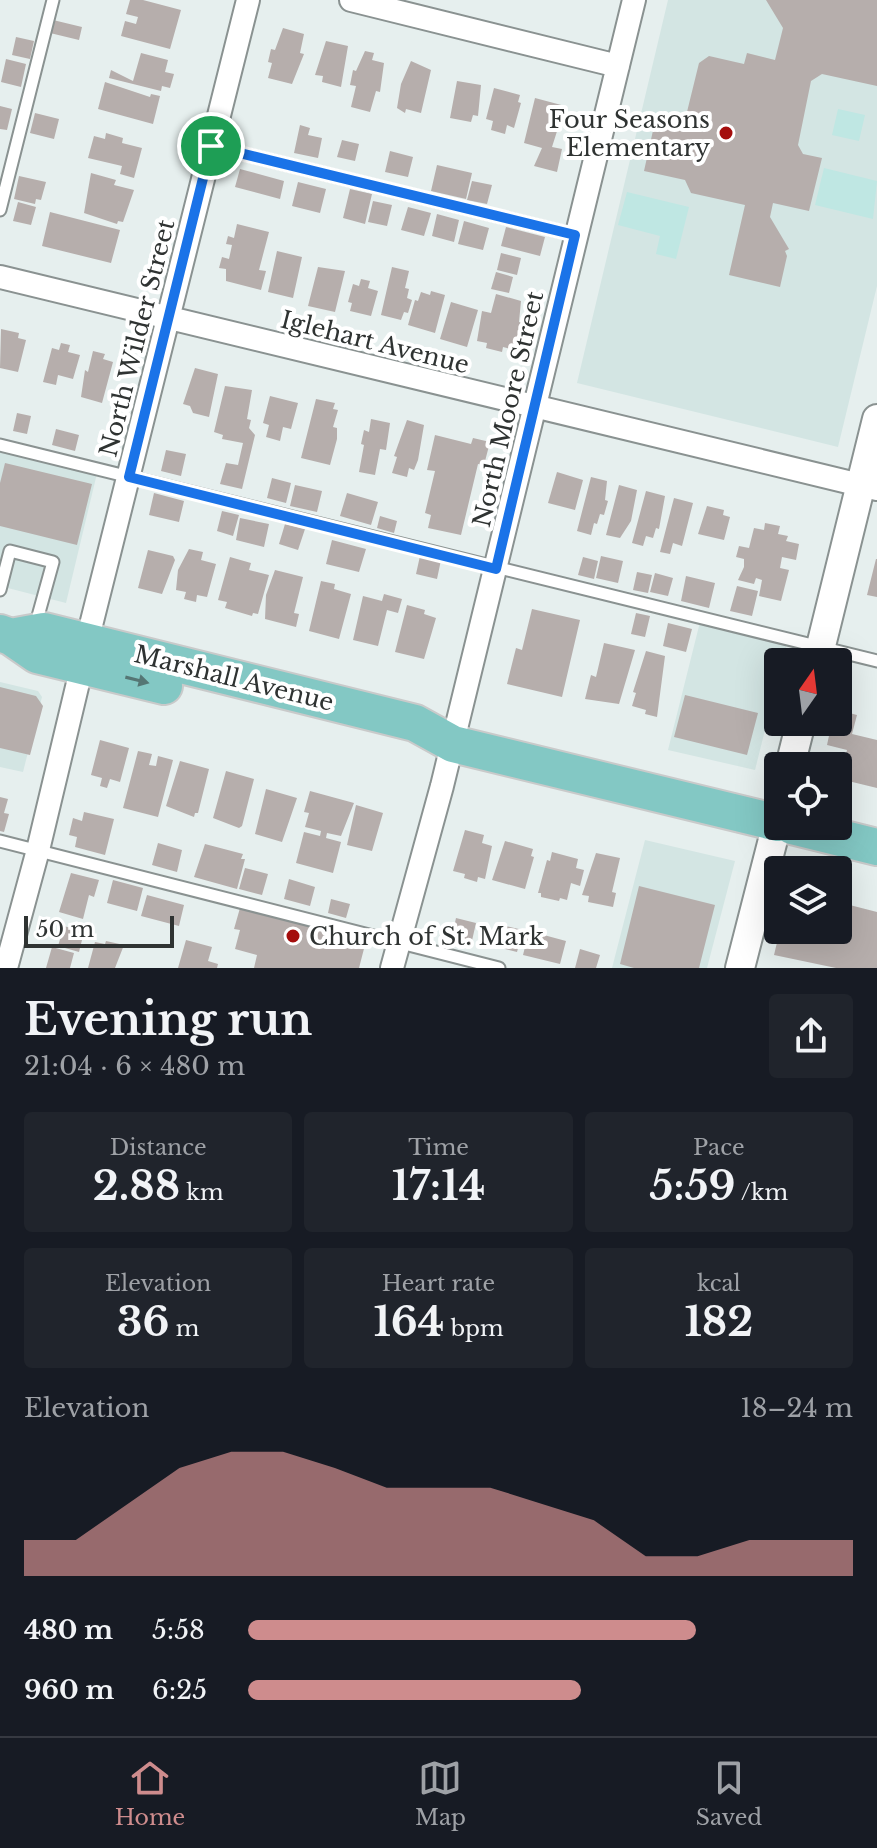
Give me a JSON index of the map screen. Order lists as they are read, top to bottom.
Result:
{
  "streets": {
    "main road": ["Marshall Avenue"],
    "street": ["North Wilder Street", "Iglehart Avenue", "North Moore Street"]
  },
  "crossings": [
    ["North Wilder Street", "Iglehart Avenue"],
    ["North Wilder Street", "Marshall Avenue"],
    ["Iglehart Avenue", "North Moore Street"],
    ["North Moore Street", "Marshall Avenue"]
  ],
  "places": ["Four Seasons Elementary", "Church of St. Mark"],
  "scale_bar": "50 m",
  "north": "top",
  "page": {
    "scale": "50 m",
    "heading": ["Evening run", "21:04 · 6 × 480 m"],
    "stats": [
      ["Distance", "2.88 km"],
      ["Time", "17:14"],
      ["Pace", "5:59 /km"],
      ["Elevation", "36 m"],
      ["Heart rate", "164 bpm"],
      ["kcal", "182"]
    ],
    "chart": ["Elevation", "18–24 m"],
    "list": [
      {
        "name": "480 m",
        "note": "5:58"
      },
      {
        "name": "960 m",
        "note": "6:25"
      }
    ],
    "tabs": ["Home", "Map", "Saved"]
  }
}
